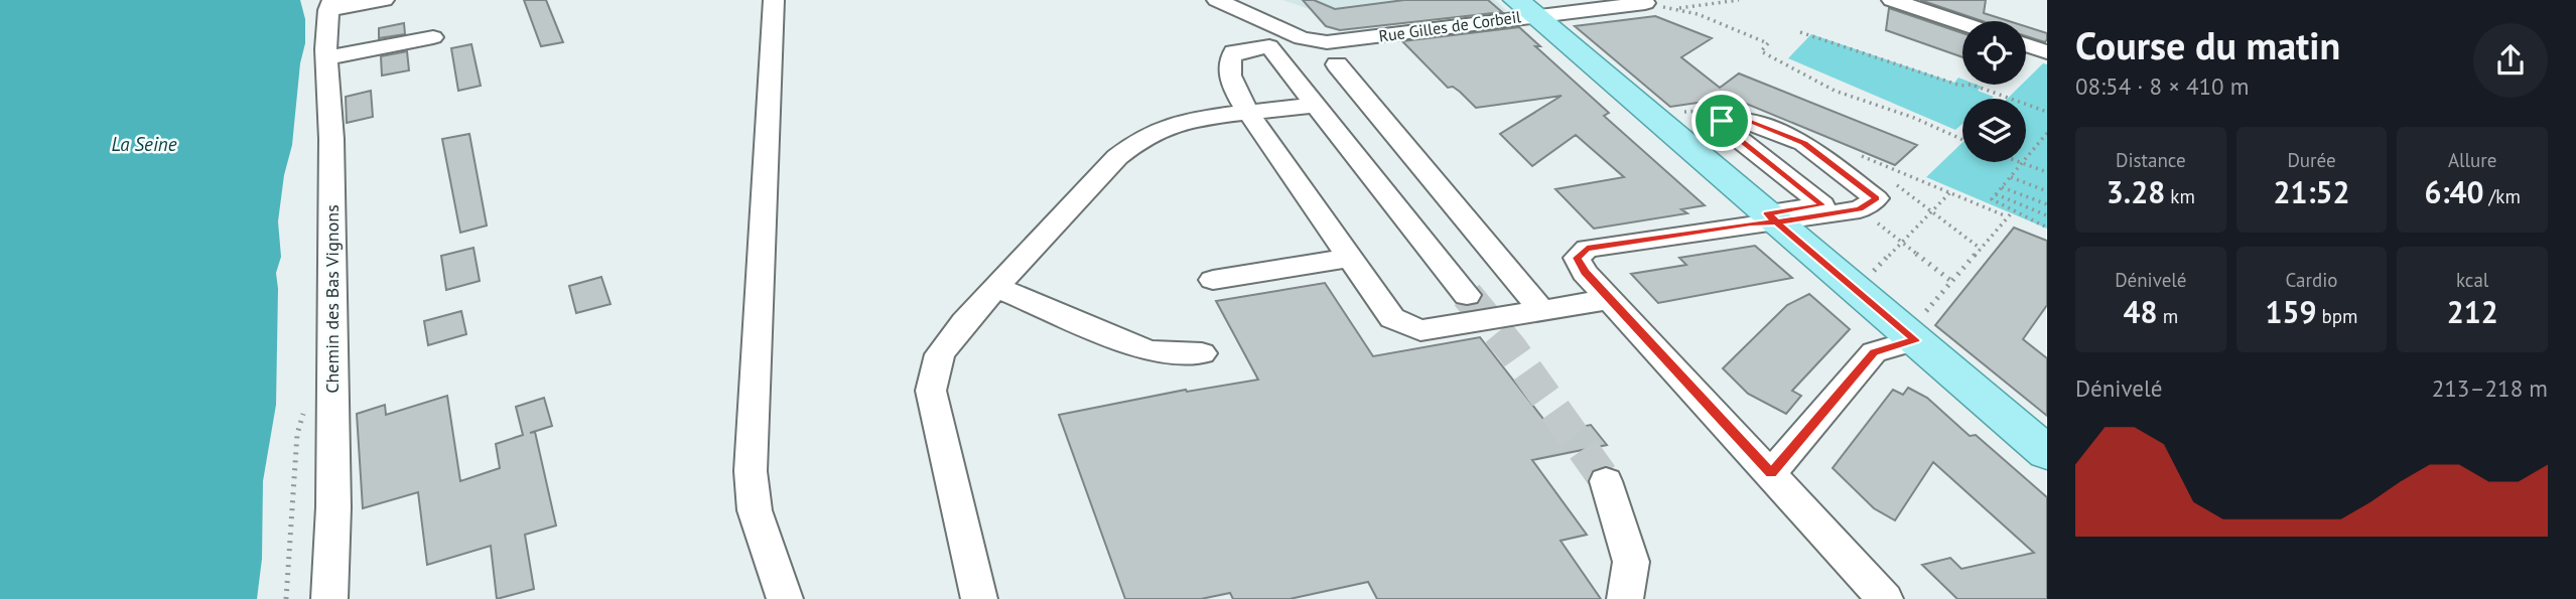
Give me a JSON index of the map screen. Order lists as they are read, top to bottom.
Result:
{
  "streets": {
    "street": ["Rue Gilles de Corbeil", "Chemin des Bas Vignons"]
  },
  "water": ["La Seine"],
  "page": {
    "heading": ["Course du matin", "08:54 · 8 × 410 m"],
    "stats": [
      ["Distance", "3.28 km"],
      ["Durée", "21:52"],
      ["Allure", "6:40 /km"],
      ["Dénivelé", "48 m"],
      ["Cardio", "159 bpm"],
      ["kcal", "212"]
    ],
    "chart": ["Dénivelé", "213–218 m"]
  }
}
